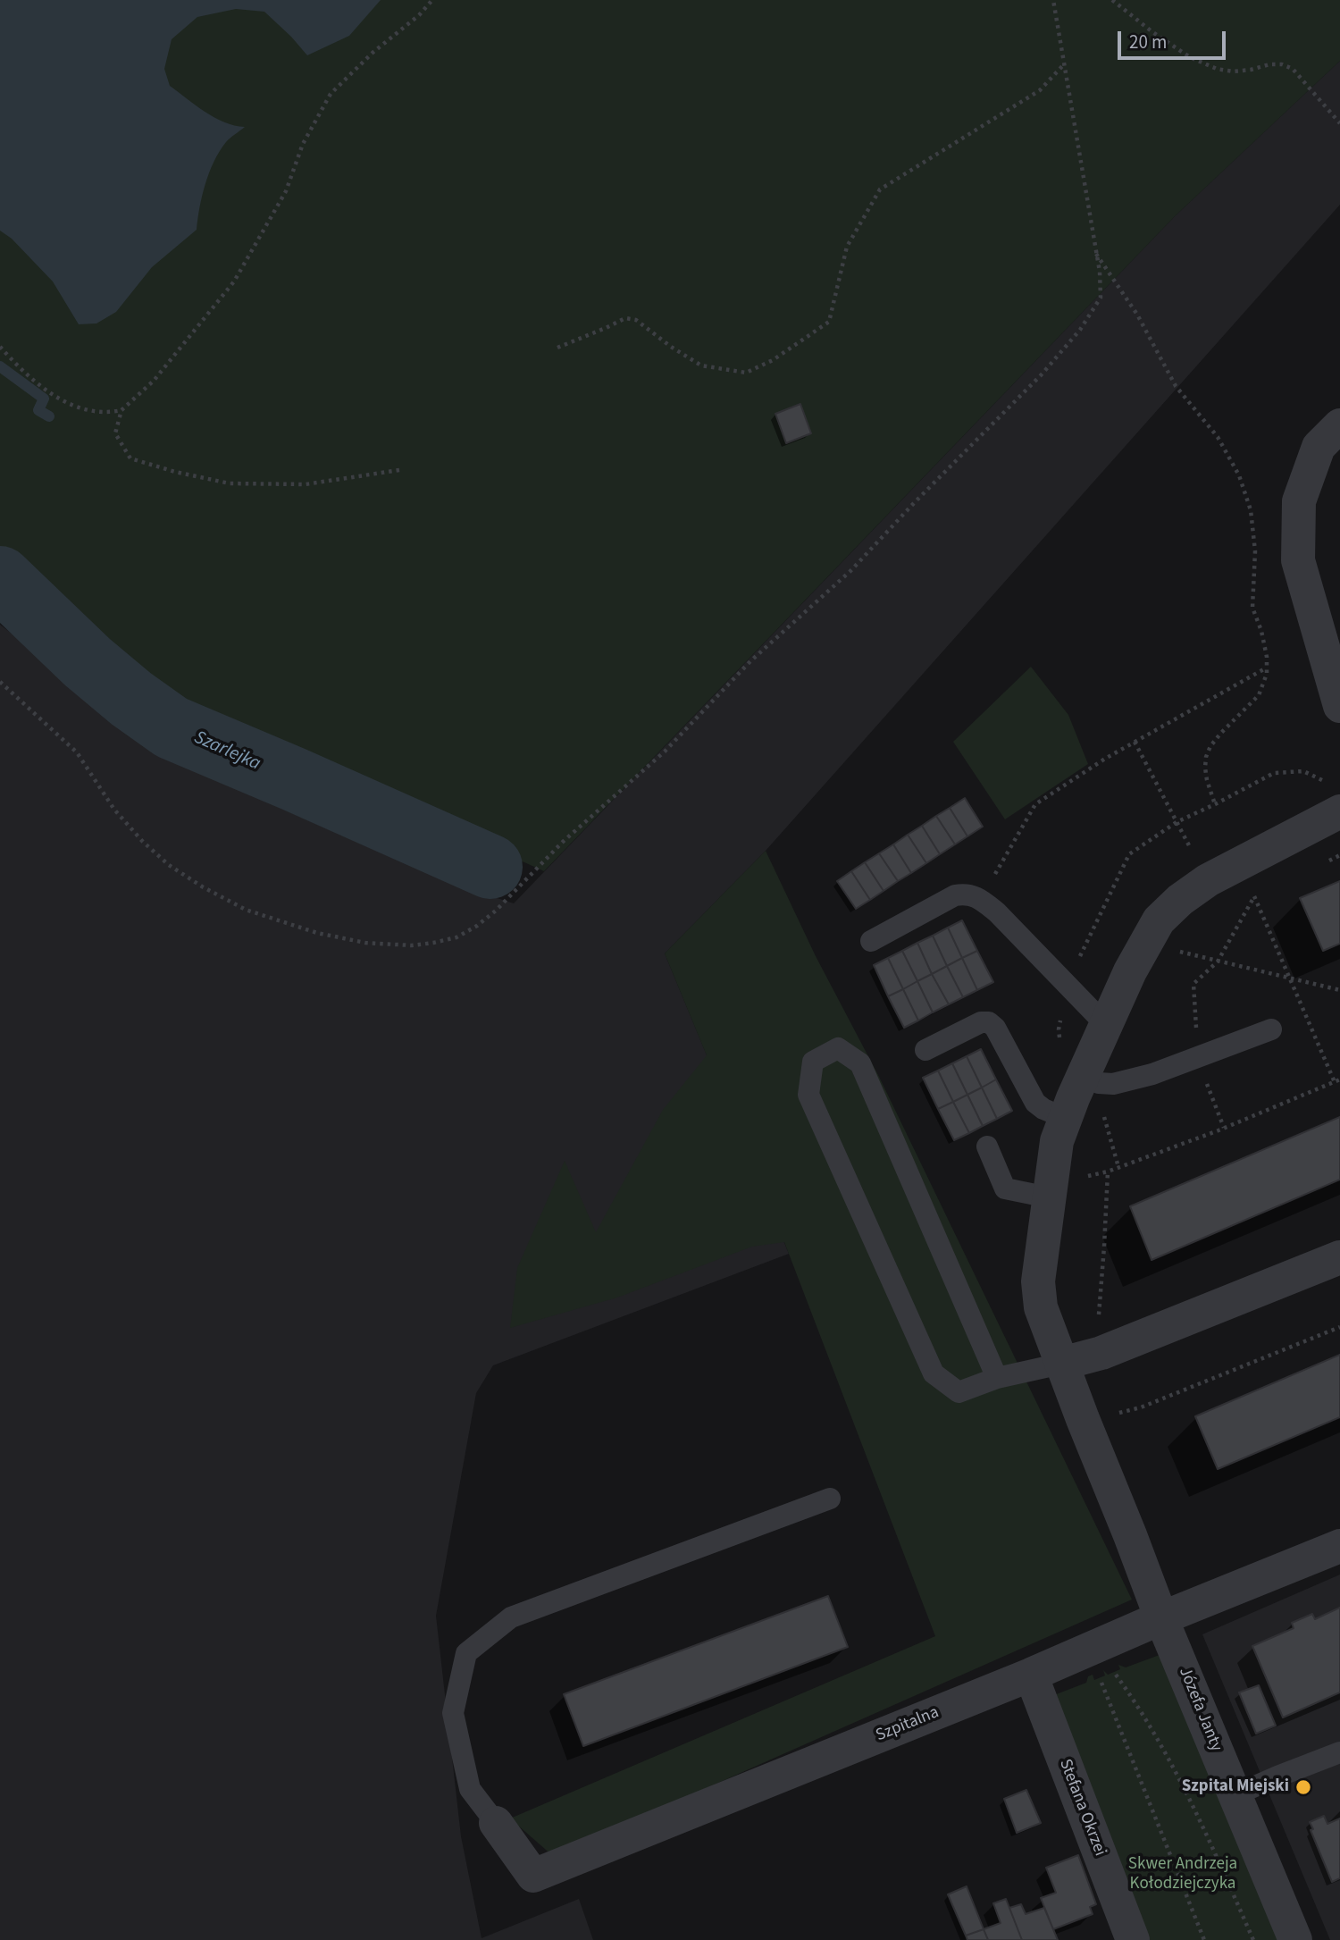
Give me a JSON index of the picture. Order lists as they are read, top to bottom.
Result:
{
  "streets": {
    "street": ["Józefa Janty", "Szpitalna", "Stefana Okrzei"]
  },
  "crossings": [
    ["Józefa Janty", "Szpitalna"],
    ["Szpitalna", "Stefana Okrzei"]
  ],
  "water": ["Szarlejka"],
  "parks": ["Skwer Andrzeja Kołodziejczyka"],
  "places": ["Szpital Miejski"],
  "scale_bar": "20 m"
}
